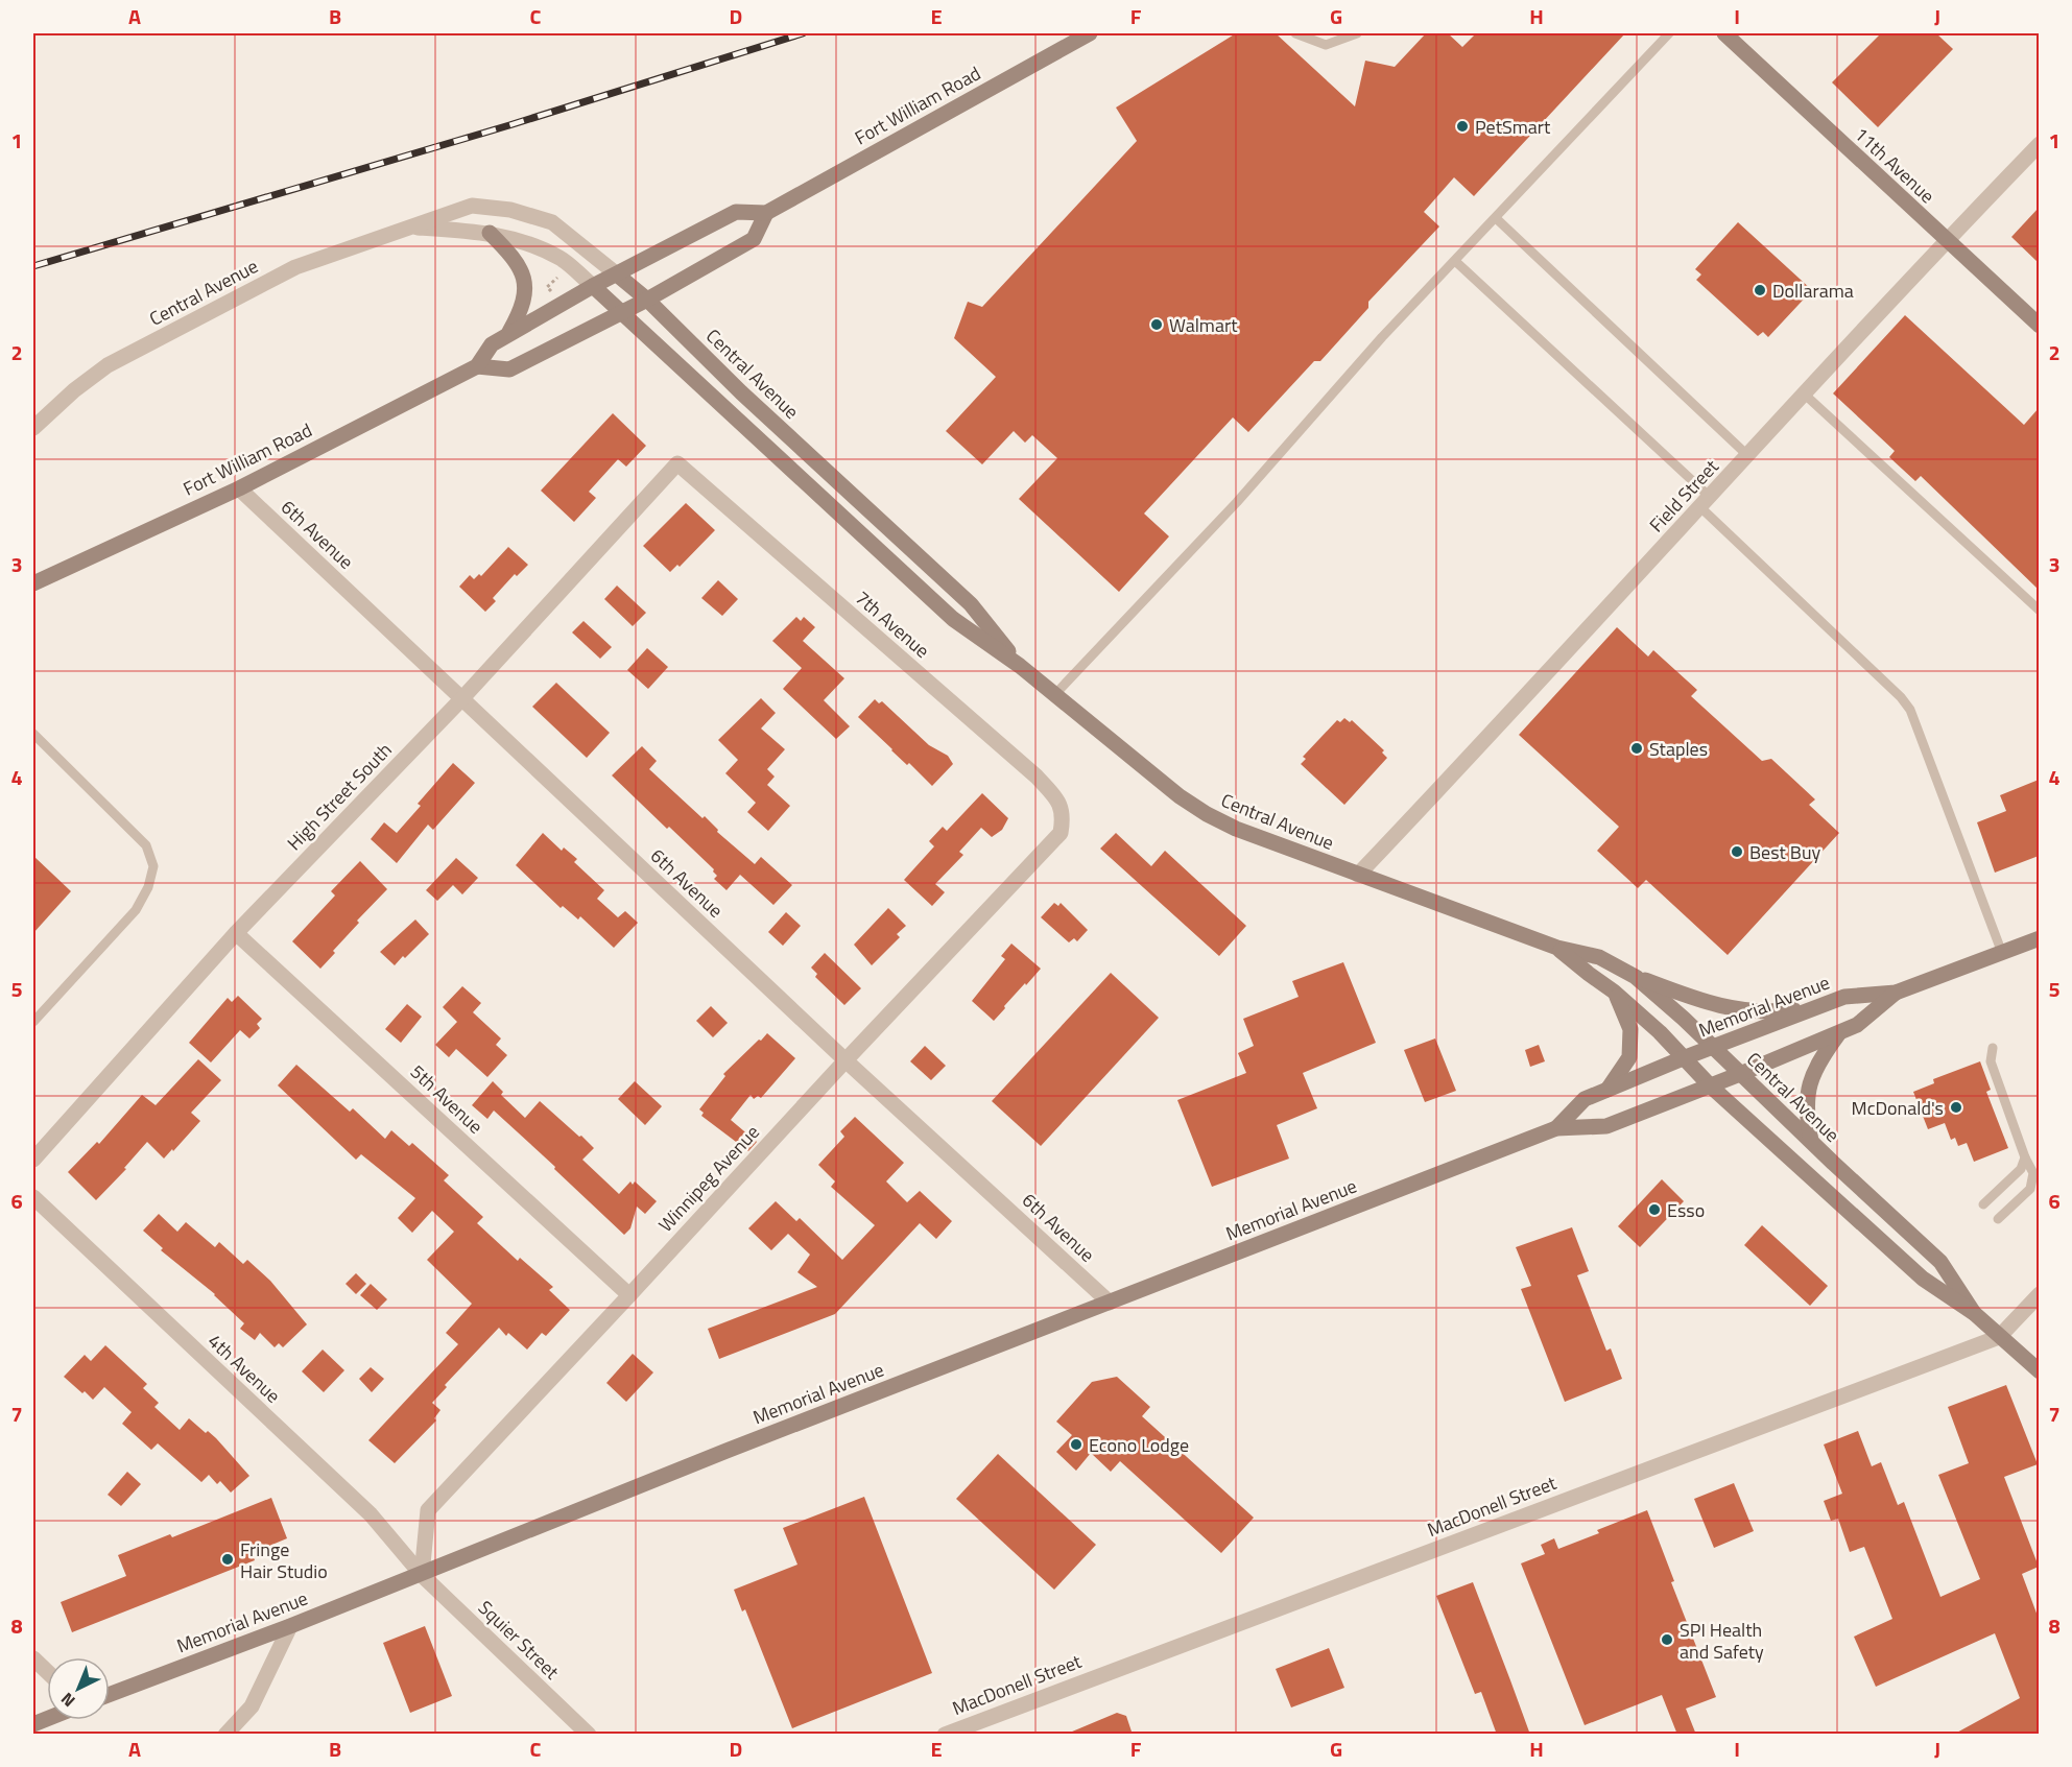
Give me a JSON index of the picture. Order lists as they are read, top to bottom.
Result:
{
  "streets": {
    "main road": [
      "Fort William Road",
      "11th Avenue",
      "Central Avenue",
      "Memorial Avenue"
    ],
    "street": [
      "Field Street",
      "6th Avenue",
      "7th Avenue",
      "High Street South",
      "5th Avenue",
      "Winnipeg Avenue",
      "4th Avenue",
      "MacDonell Street",
      "Squier Street"
    ]
  },
  "crossings": [
    ["Fort William Road", "Central Avenue"],
    ["Fort William Road", "6th Avenue"],
    ["11th Avenue", "Field Street"],
    ["Central Avenue", "Field Street"],
    ["Central Avenue", "Memorial Avenue"],
    ["Central Avenue", "MacDonell Street"],
    ["6th Avenue", "High Street South"],
    ["6th Avenue", "Memorial Avenue"],
    ["6th Avenue", "Winnipeg Avenue"],
    ["7th Avenue", "High Street South"],
    ["7th Avenue", "Winnipeg Avenue"],
    ["High Street South", "5th Avenue"],
    ["Memorial Avenue", "Winnipeg Avenue"],
    ["Memorial Avenue", "4th Avenue"],
    ["Memorial Avenue", "Squier Street"],
    ["5th Avenue", "Winnipeg Avenue"],
    ["Winnipeg Avenue", "4th Avenue"],
    ["Winnipeg Avenue", "Squier Street"],
    ["4th Avenue", "Squier Street"]
  ],
  "places": [
    "PetSmart",
    "Dollarama",
    "Walmart",
    "Staples",
    "Best Buy",
    "McDonald's",
    "Esso",
    "Econo Lodge",
    "Fringe Hair Studio",
    "SPI Health and Safety"
  ],
  "north": "bottom left",
  "grid": {
    "columns": [
      "A",
      "B",
      "C",
      "D",
      "E",
      "F",
      "G",
      "H",
      "I",
      "J"
    ],
    "rows": [
      "1",
      "2",
      "3",
      "4",
      "5",
      "6",
      "7",
      "8"
    ]
  }
}
